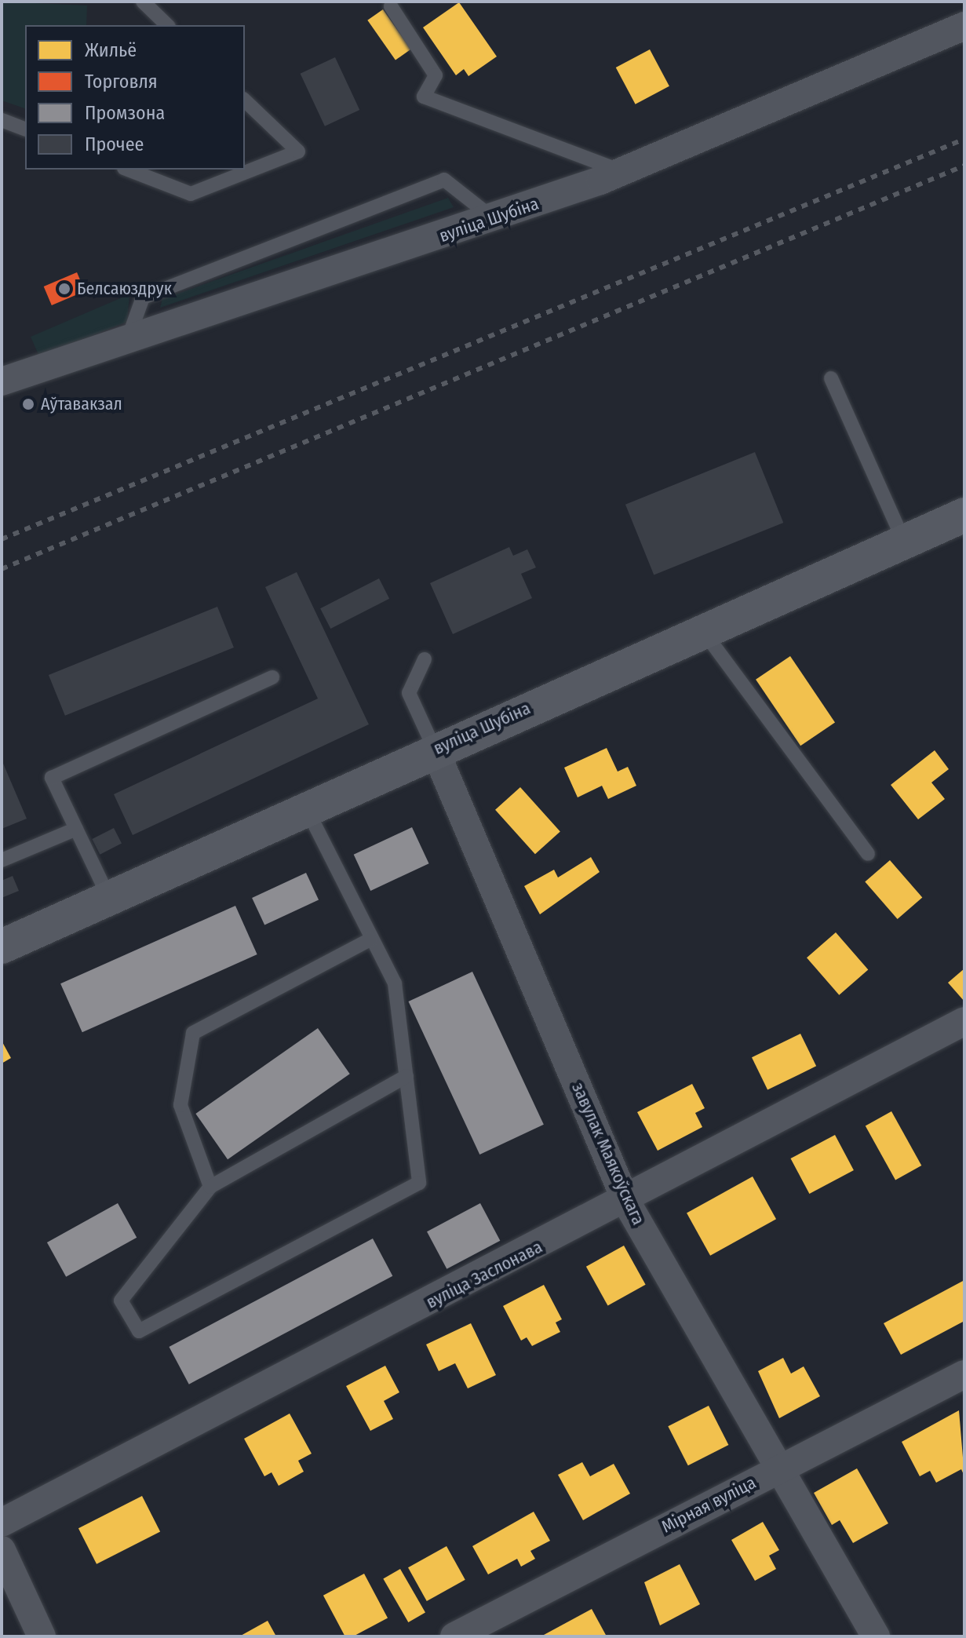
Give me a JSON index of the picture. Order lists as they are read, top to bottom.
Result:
{
  "streets": {
    "street": [
      "вуліца Шубіна",
      "завулак Маякоўскага",
      "вуліца Заслонава",
      "Мірная вуліца"
    ]
  },
  "crossings": [
    ["вуліца Шубіна", "завулак Маякоўскага"],
    ["завулак Маякоўскага", "вуліца Заслонава"],
    ["завулак Маякоўскага", "Мірная вуліца"]
  ],
  "places": ["Белсаюздрук", "Аўтавакзал"],
  "legend": [
    "Жильё",
    "Торговля",
    "Промзона",
    "Прочее"
  ]
}
